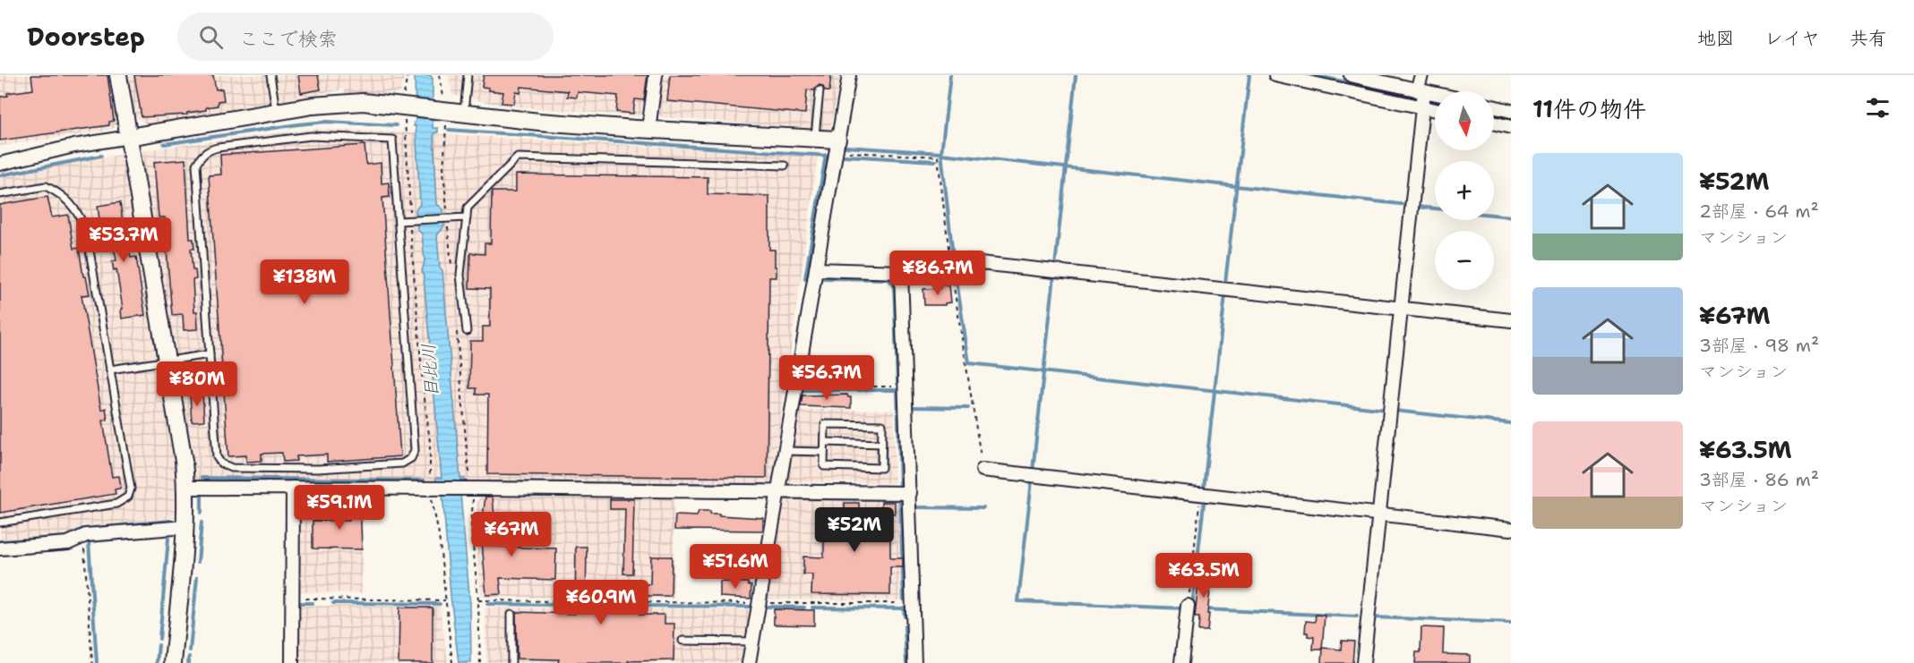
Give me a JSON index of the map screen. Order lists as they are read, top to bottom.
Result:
{
  "water": ["目比川"],
  "north": "bottom",
  "page": {
    "header": "Doorstep",
    "search": "ここで検索",
    "nav": ["地図", "レイヤ", "共有"],
    "heading": "11件の物件",
    "map_buttons": ["+", "−"],
    "list": [
      {
        "name": "¥52M",
        "note": "2部屋 · 64 m² · マンション"
      },
      {
        "name": "¥67M",
        "note": "3部屋 · 98 m² · マンション"
      },
      {
        "name": "¥63.5M",
        "note": "3部屋 · 86 m² · マンション"
      }
    ],
    "price": [
      "¥53.7M",
      "¥86.7M",
      "¥138M",
      "¥56.7M",
      "¥80M",
      "¥59.1M",
      "¥52M",
      "¥67M",
      "¥51.6M",
      "¥63.5M",
      "¥60.9M"
    ]
  }
}
